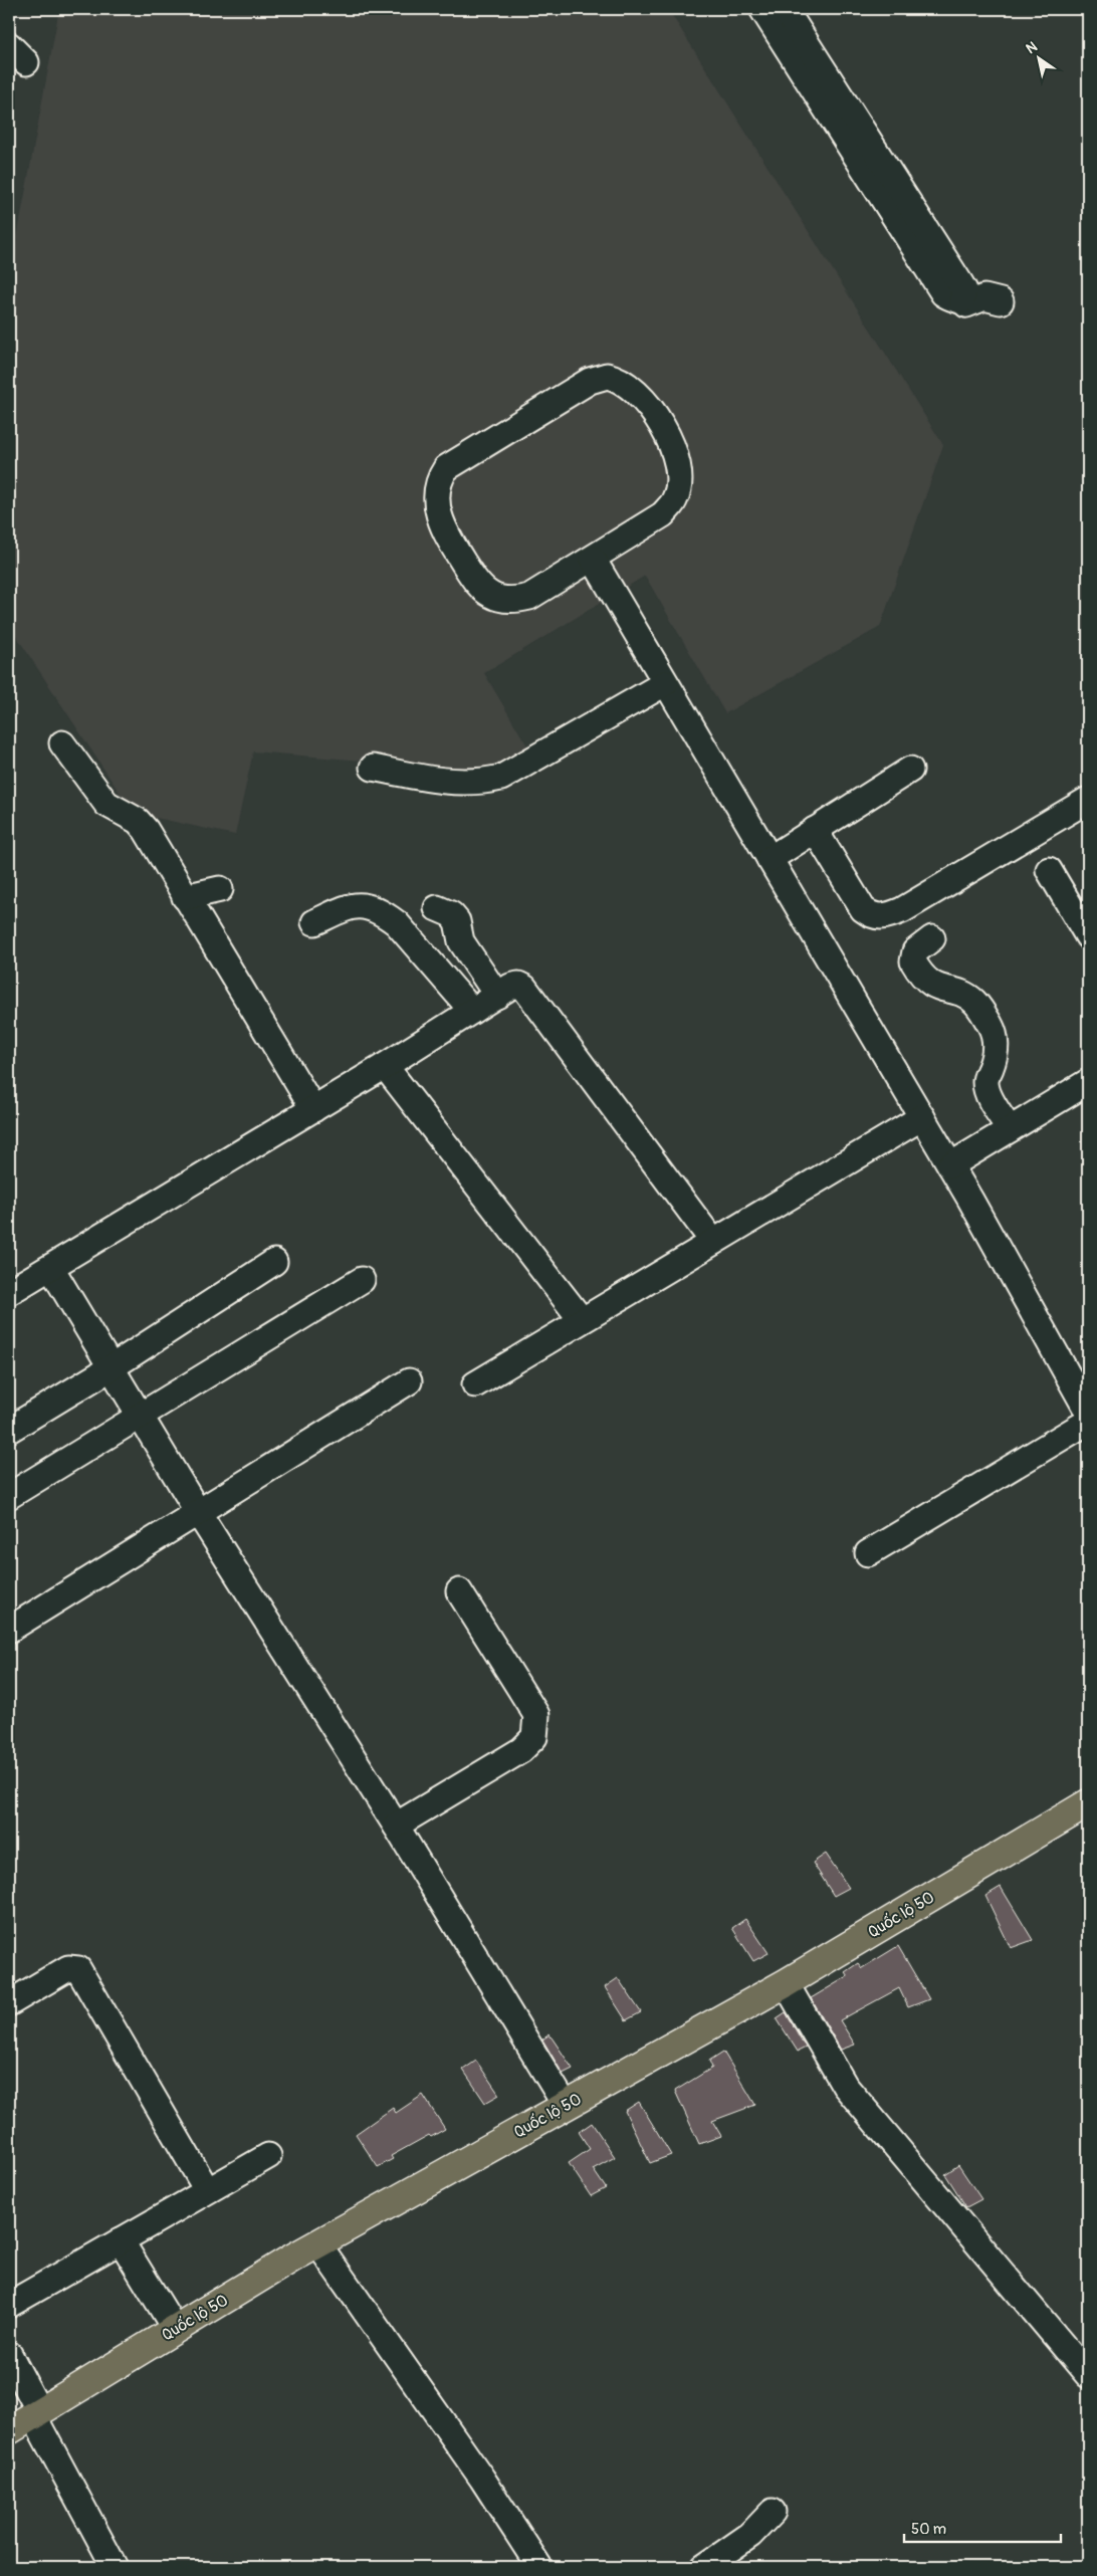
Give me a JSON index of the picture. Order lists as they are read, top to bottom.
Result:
{
  "streets": {
    "highway": ["Quốc lộ 50"]
  },
  "scale_bar": "50 m",
  "north": "top left"
}
